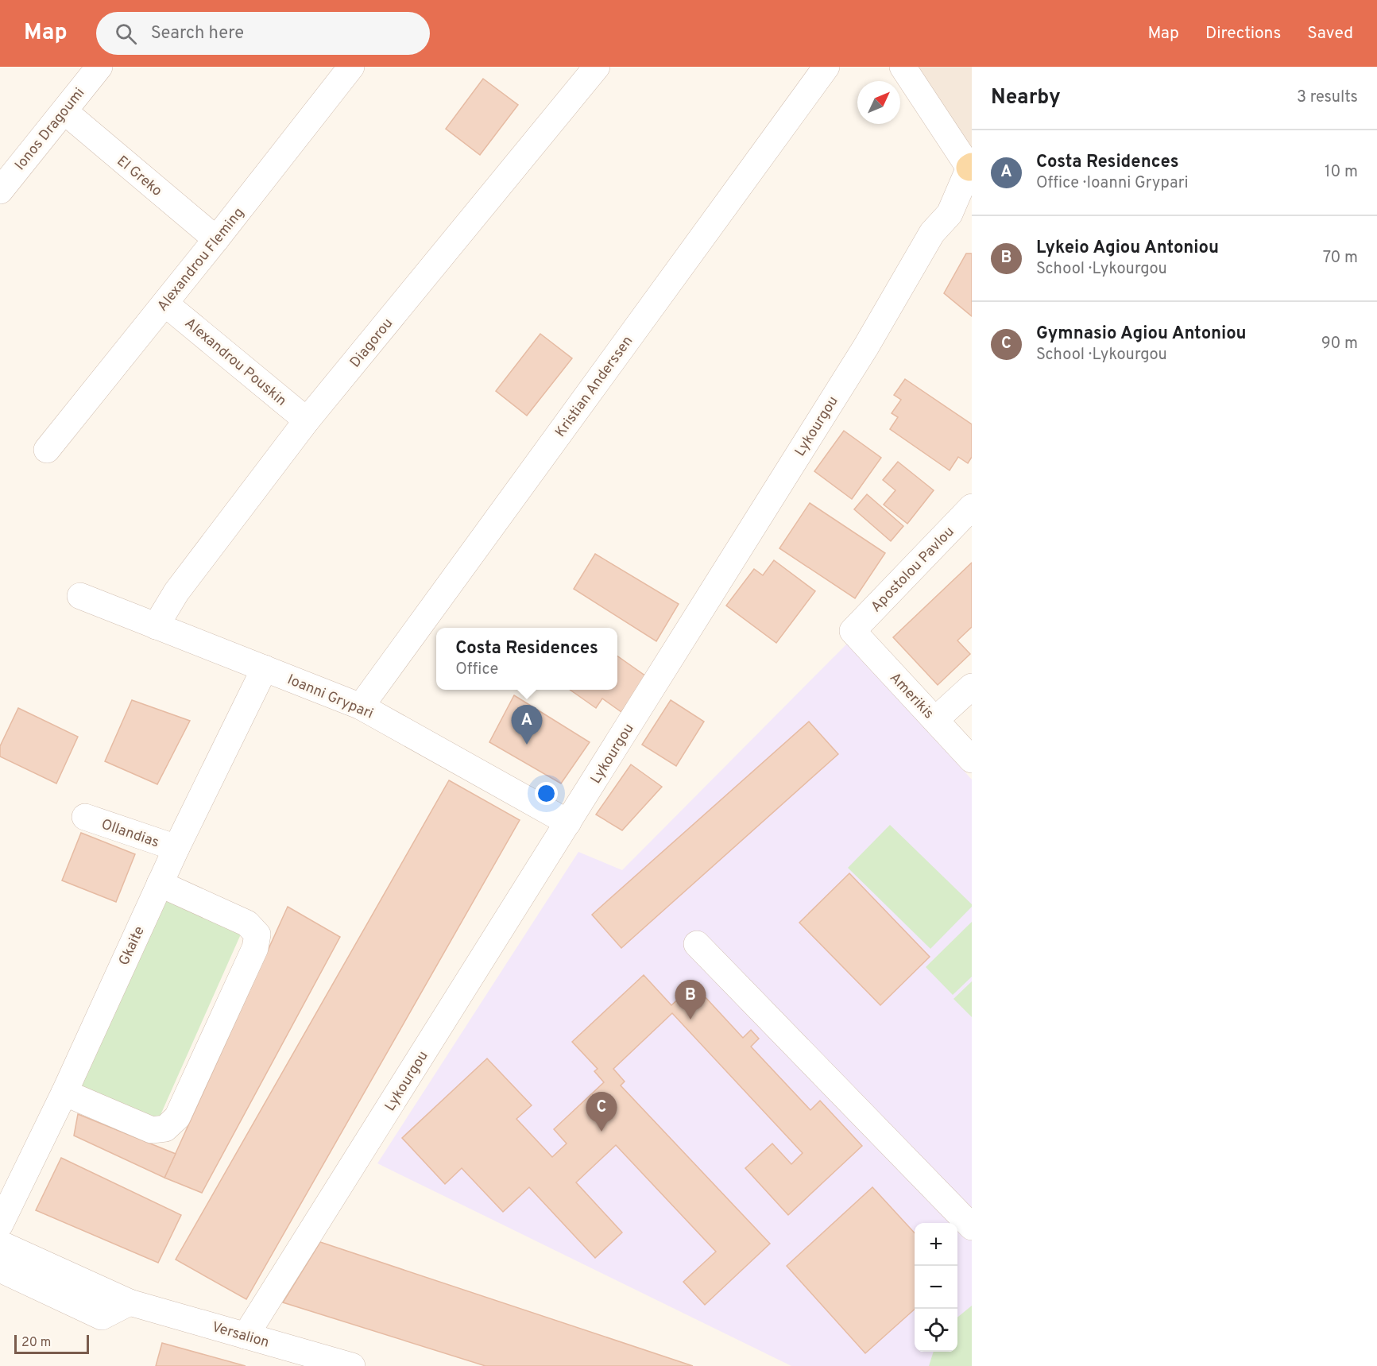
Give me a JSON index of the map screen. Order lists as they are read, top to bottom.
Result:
{
  "streets": {
    "street": [
      "Ionos Dragoumi",
      "El Greko",
      "Alexandrou Fleming",
      "Diagorou",
      "Alexandrou Pouskin",
      "Kristian Anderssen",
      "Lykourgou",
      "Apostolou Pavlou",
      "Amerikis",
      "Ioanni Grypari",
      "Ollandias",
      "Gkaite",
      "Versalion"
    ]
  },
  "crossings": [
    ["Ionos Dragoumi", "El Greko"],
    ["El Greko", "Alexandrou Fleming"],
    ["Alexandrou Fleming", "Alexandrou Pouskin"],
    ["Diagorou", "Alexandrou Pouskin"],
    ["Diagorou", "Ioanni Grypari"],
    ["Kristian Anderssen", "Ioanni Grypari"],
    ["Lykourgou", "Ioanni Grypari"],
    ["Lykourgou", "Versalion"],
    ["Apostolou Pavlou", "Amerikis"],
    ["Ioanni Grypari", "Gkaite"],
    ["Ollandias", "Gkaite"]
  ],
  "scale_bar": "20 m",
  "north": "top right",
  "page": {
    "header": "Map",
    "search": "Search here",
    "nav": ["Map", "Directions", "Saved"],
    "heading": ["Nearby", "3 results"],
    "list": [
      {
        "mark": "A",
        "name": "Costa Residences",
        "note": "Office · Ioanni Grypari",
        "value": "10 m"
      },
      {
        "mark": "B",
        "name": "Lykeio Agiou Antoniou",
        "note": "School · Lykourgou",
        "value": "70 m"
      },
      {
        "mark": "C",
        "name": "Gymnasio Agiou Antoniou",
        "note": "School · Lykourgou",
        "value": "90 m"
      }
    ],
    "popup": ["Costa Residences", "Office"],
    "pins": ["A", "B", "C"],
    "map_buttons": ["+", "−"],
    "scale": "20 m"
  }
}
